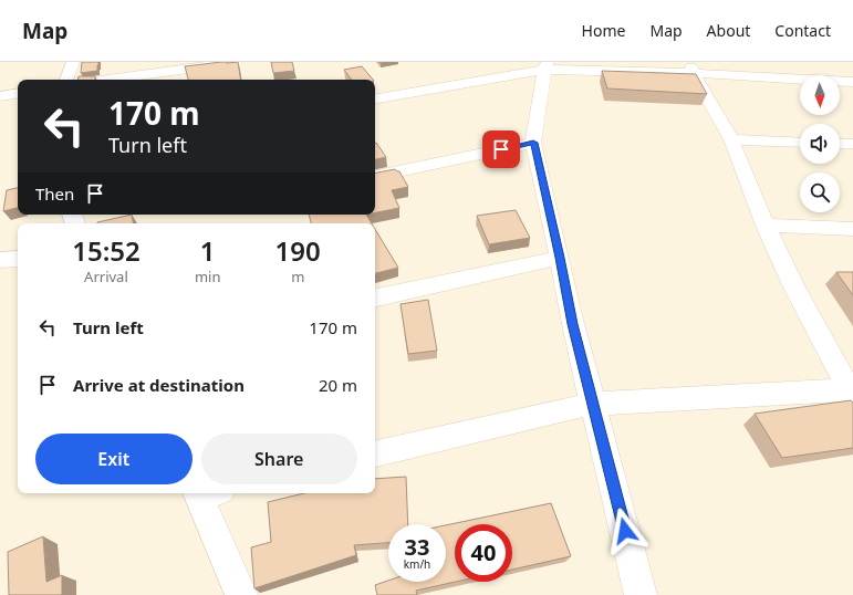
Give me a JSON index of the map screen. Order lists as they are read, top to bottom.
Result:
{
  "north": "bottom",
  "page": {
    "header": "Map",
    "nav": [
      "Home",
      "Map",
      "About",
      "Contact"
    ],
    "turn": ["170 m", "Turn left"],
    "then": "Then",
    "eta": [
      "15:52",
      "Arrival",
      "1",
      "min",
      "190",
      "m"
    ],
    "list": [
      {
        "name": "Turn left",
        "value": "170 m"
      },
      {
        "name": "Arrive at destination",
        "value": "20 m"
      }
    ],
    "buttons": ["Exit", "Share"],
    "speed": "33 km/h",
    "limit": "40"
  }
}
